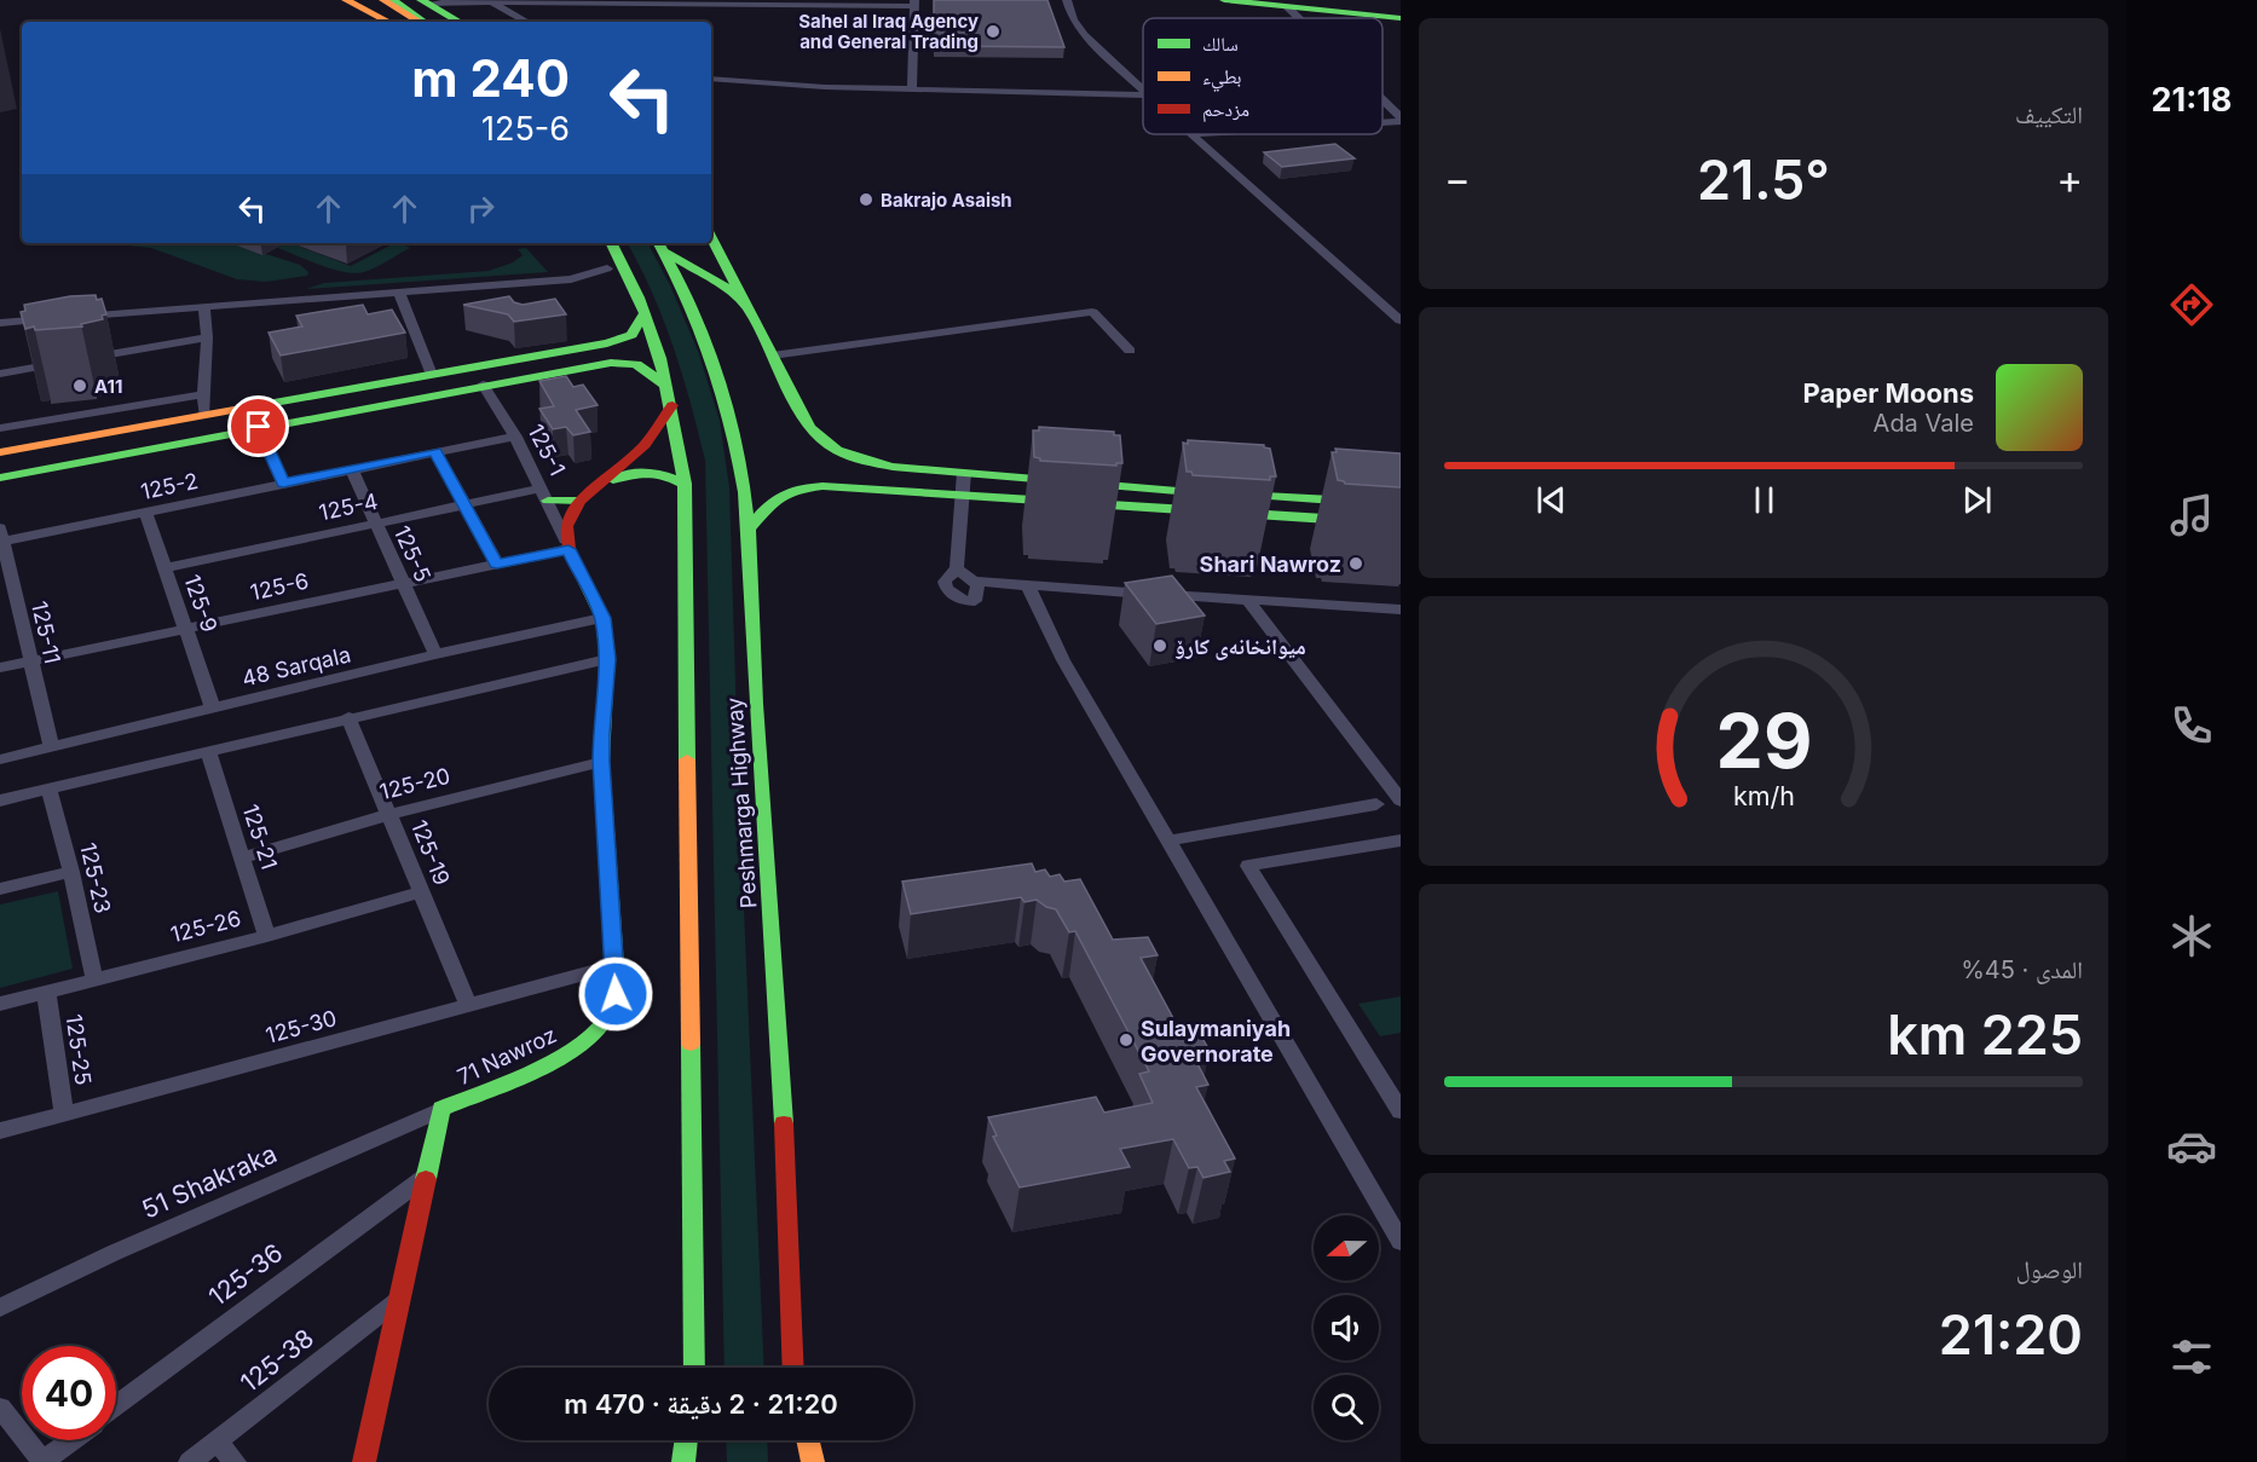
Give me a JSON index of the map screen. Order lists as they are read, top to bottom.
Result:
{
  "streets": {
    "main road": ["Peshmarga Highway", "71 Nawroz"],
    "street": [
      "125-1",
      "125-2",
      "125-4",
      "125-5",
      "125-6",
      "125-9",
      "125-11",
      "48 Sarqala",
      "125-20",
      "125-21",
      "125-19",
      "125-23",
      "125-26",
      "125-30",
      "125-25",
      "51 Shakraka",
      "125-36",
      "125-38"
    ]
  },
  "crossings": [
    ["125-1", "125-2"],
    ["125-1", "125-4"],
    ["125-1", "125-6"],
    ["125-1", "71 Nawroz"],
    ["125-2", "125-5"],
    ["125-2", "125-9"],
    ["125-2", "125-11"],
    ["125-4", "125-5"],
    ["125-4", "125-9"],
    ["125-5", "125-6"],
    ["125-5", "48 Sarqala"],
    ["125-6", "125-9"],
    ["125-6", "125-11"],
    ["125-6", "71 Nawroz"],
    ["125-9", "48 Sarqala"],
    ["125-11", "48 Sarqala"],
    ["48 Sarqala", "71 Nawroz"],
    ["125-20", "125-21"],
    ["125-20", "125-19"],
    ["125-20", "71 Nawroz"],
    ["125-21", "125-26"],
    ["125-19", "125-26"],
    ["125-19", "125-30"],
    ["125-23", "125-26"],
    ["125-26", "125-25"],
    ["125-30", "125-25"],
    ["125-30", "71 Nawroz"],
    ["71 Nawroz", "51 Shakraka"],
    ["71 Nawroz", "125-36"],
    ["71 Nawroz", "125-38"]
  ],
  "places": [
    "Sahel al Iraq Agency and General Trading",
    "Bakrajo Asaish",
    "A11",
    "Shari Nawroz",
    "میوانخانەی کارۆ",
    "Sulaymaniyah Governorate"
  ],
  "legend": ["سالك", "بطيء", "مزدحم"],
  "north": "left",
  "page": {
    "tabs": "21:18",
    "tile": [
      "التكييف",
      ["المدى · 45%", "225 km"],
      ["الوصول", "21:20"]
    ],
    "turn": ["240 m", "125-6"],
    "heat": ["−", "21.5°", "+"],
    "song": ["Paper Moons", "Ada Vale"],
    "limit": "40",
    "trip": "21:20 · 2 دقيقة · 470 m",
    "gauge": ["29", "km/h"]
  }
}
